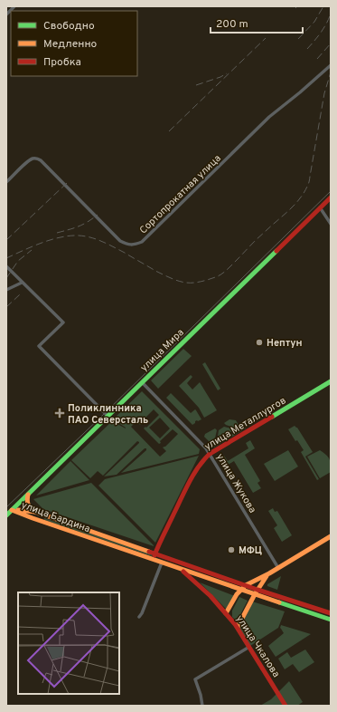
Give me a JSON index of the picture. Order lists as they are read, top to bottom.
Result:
{
  "streets": {
    "main road": [
      "улица Мира",
      "улица Металлургов",
      "улица Бардина",
      "улица Чкалова"
    ],
    "street": ["Сортопрокатная улица", "улица Жукова"]
  },
  "crossings": [
    ["улица Мира", "улица Жукова"],
    ["улица Мира", "улица Бардина"],
    ["улица Металлургов", "улица Жукова"],
    ["улица Металлургов", "улица Бардина"],
    ["улица Бардина", "улица Чкалова"]
  ],
  "places": {
    "other": ["Нептун", "МФЦ"],
    "health": ["Поликлинника ПАО Северсталь"]
  },
  "legend": ["Свободно", "Медленно", "Пробка"],
  "scale_bar": "200 m"
}
